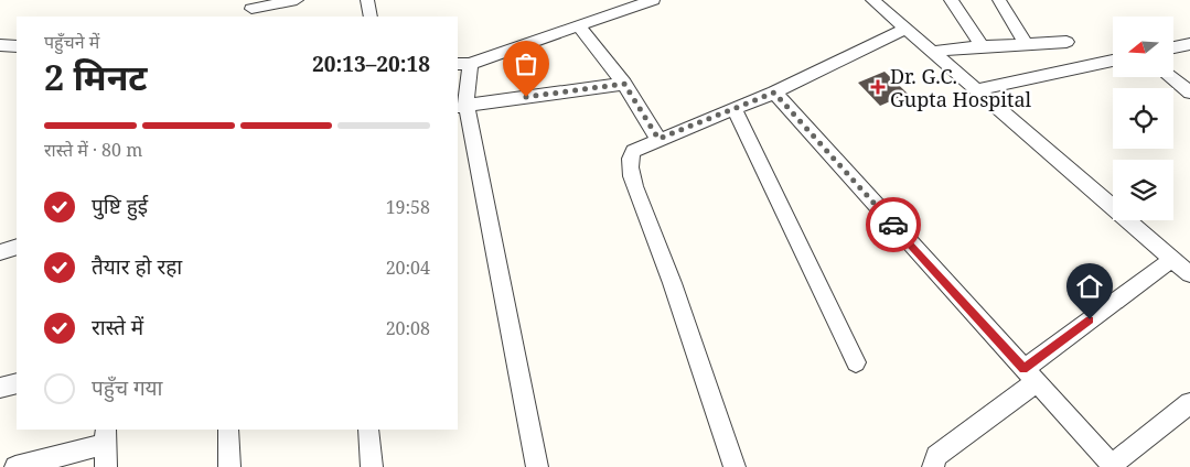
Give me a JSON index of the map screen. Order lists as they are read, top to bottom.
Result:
{
  "places": {
    "health": ["Dr. G.C. Gupta Hospital"]
  },
  "north": "left",
  "page": {
    "heading": ["2 मिनट", "पहुँचने में", "20:13–20:18"],
    "bar": "रास्ते में · 80 m",
    "list": [
      ["पुष्टि हुई", "19:58"],
      ["तैयार हो रहा", "20:04"],
      ["रास्ते में", "20:08"],
      "पहुँच गया"
    ]
  }
}
